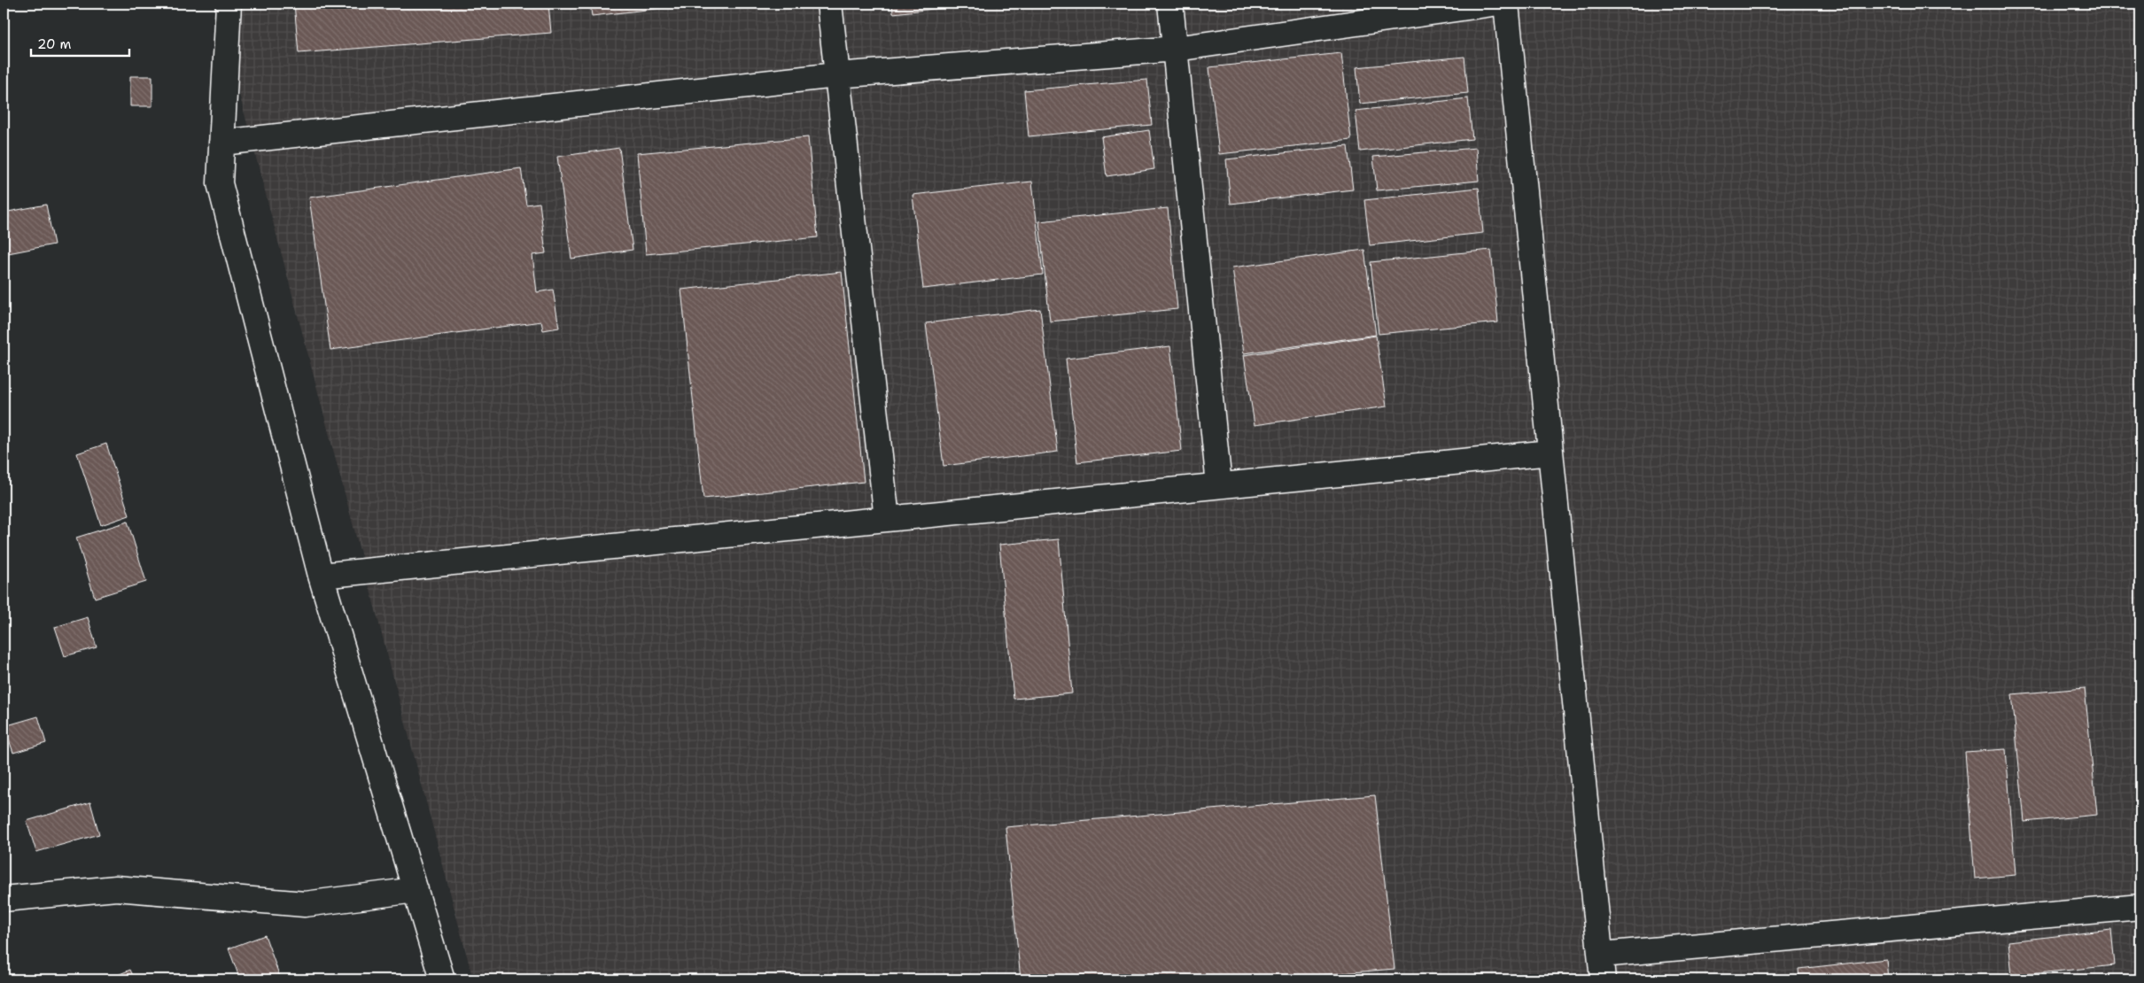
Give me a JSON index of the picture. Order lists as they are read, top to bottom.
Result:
{
  "scale_bar": "20 m"
}
